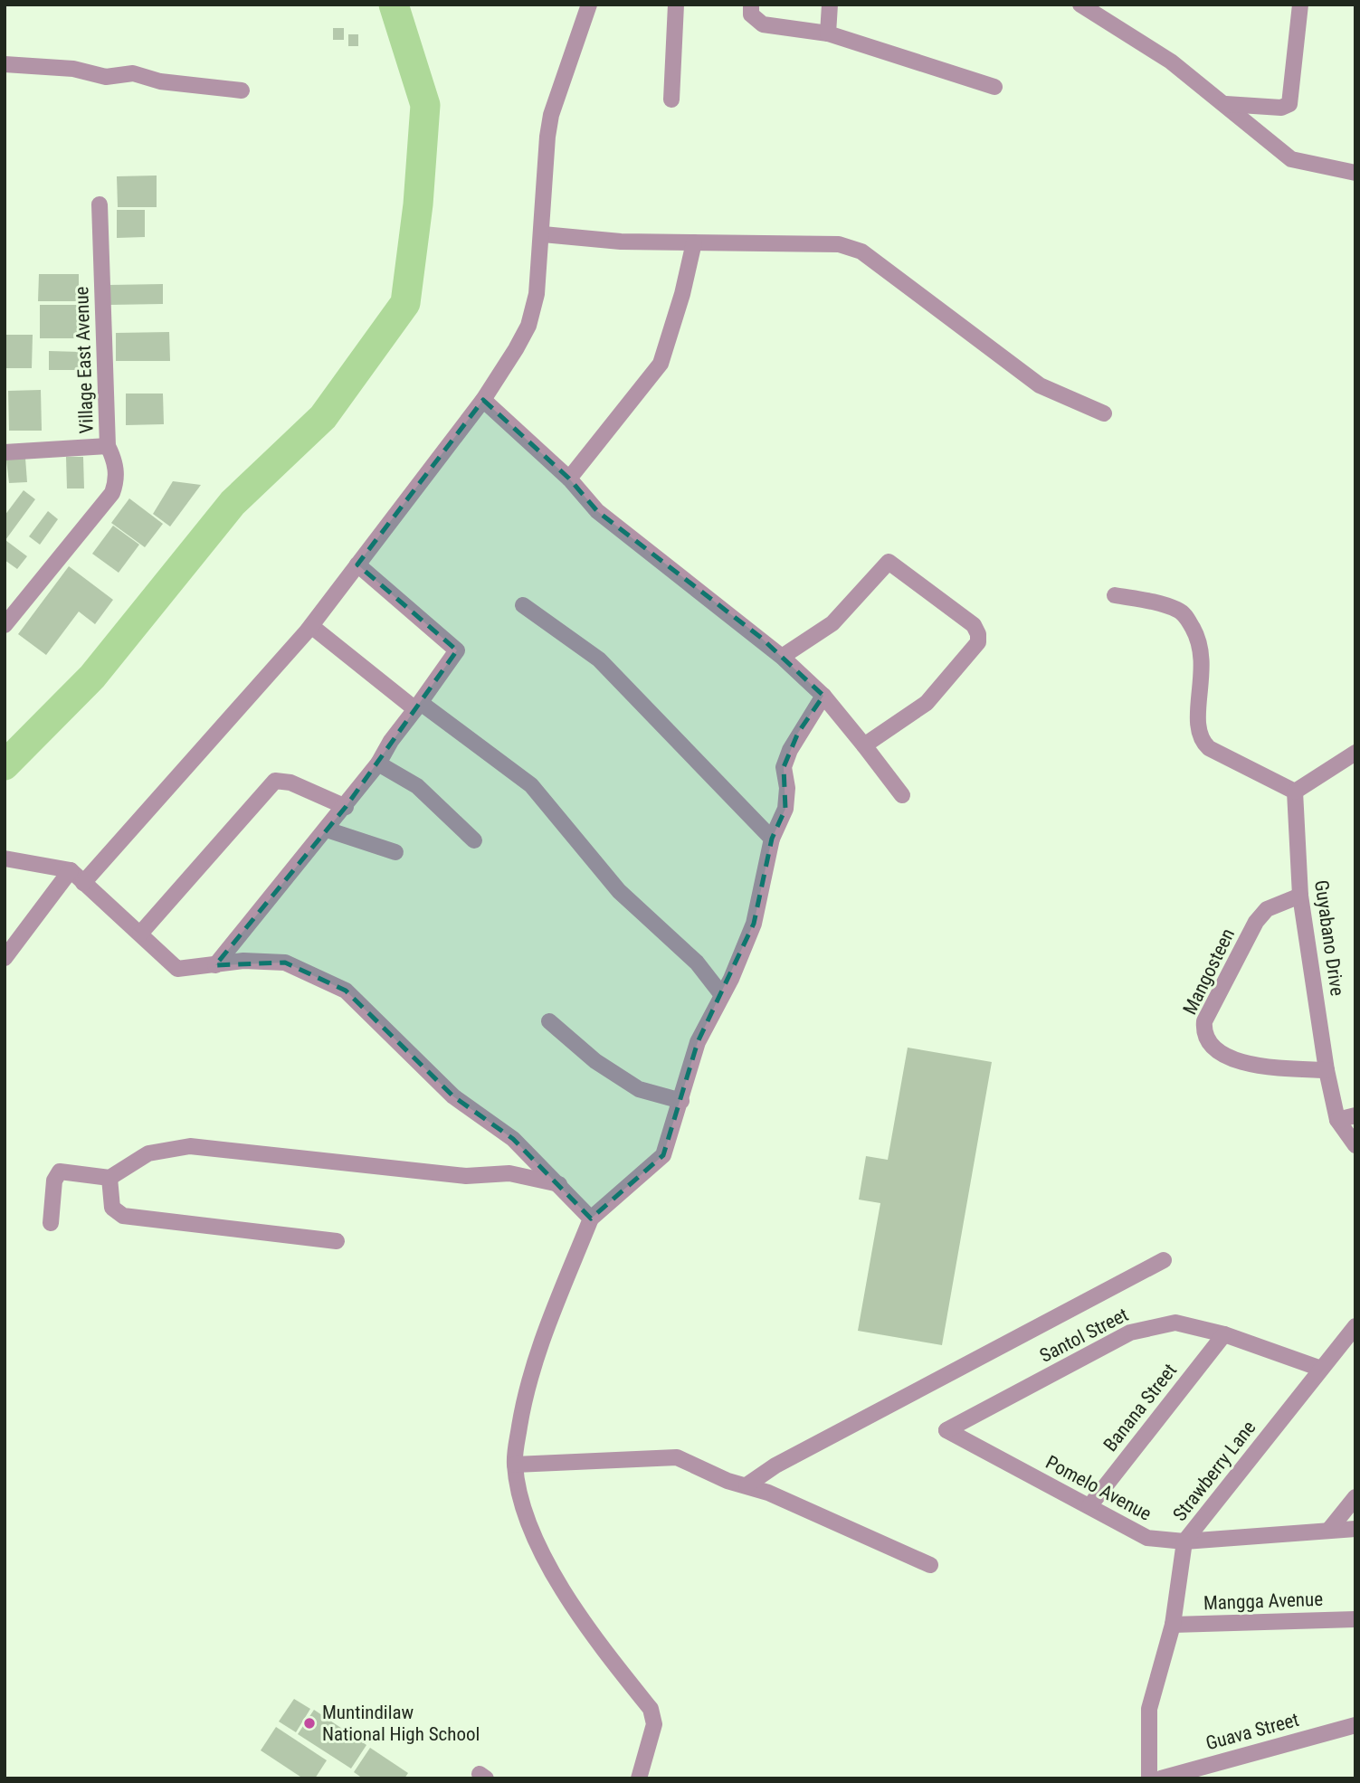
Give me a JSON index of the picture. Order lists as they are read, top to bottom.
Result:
{
  "streets": {
    "street": [
      "Village East Avenue",
      "Guyabano Drive",
      "Mangosteen",
      "Santol Street",
      "Banana Street",
      "Strawberry Lane",
      "Pomelo Avenue",
      "Mangga Avenue",
      "Guava Street"
    ]
  },
  "crossings": [
    ["Guyabano Drive", "Mangosteen"],
    ["Santol Street", "Banana Street"],
    ["Santol Street", "Strawberry Lane"],
    ["Santol Street", "Pomelo Avenue"],
    ["Banana Street", "Pomelo Avenue"],
    ["Strawberry Lane", "Pomelo Avenue"],
    ["Strawberry Lane", "Mangga Avenue"]
  ],
  "places": ["Muntindilaw National High School"]
}
